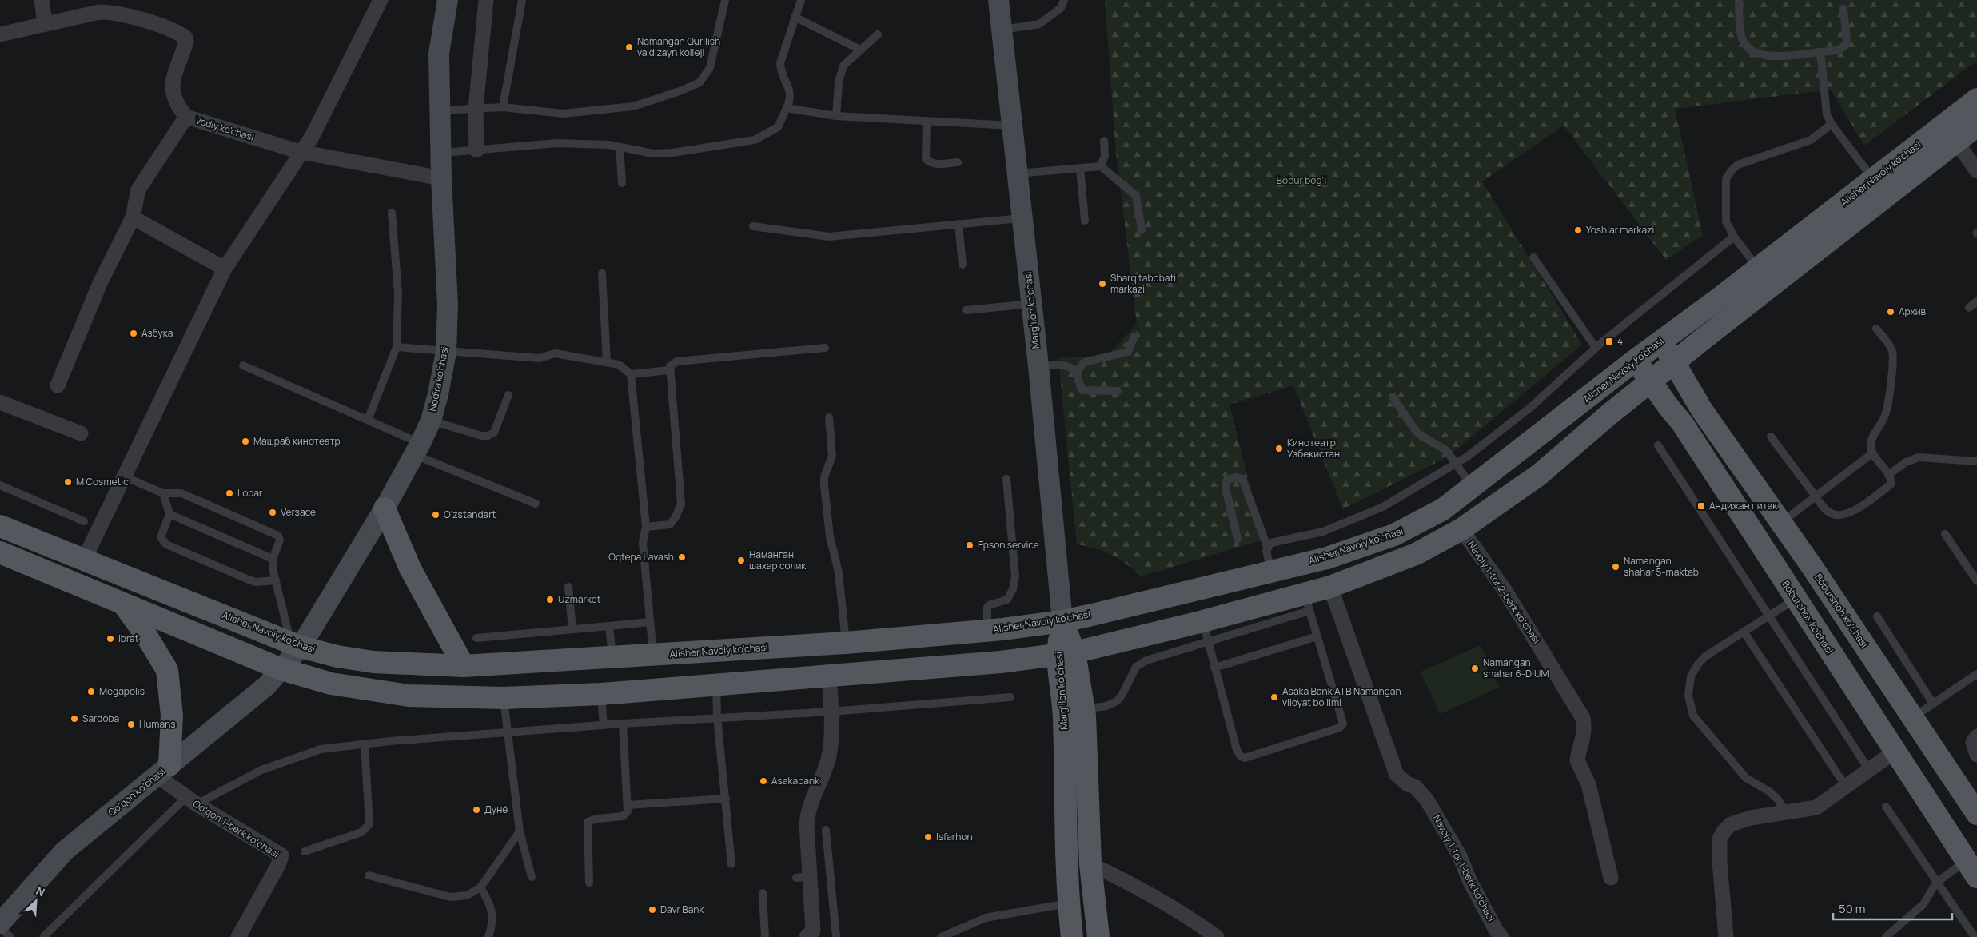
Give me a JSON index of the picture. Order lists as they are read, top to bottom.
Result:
{
  "streets": {
    "main road": [
      "Alisher Navoiy ko'chasi",
      "Marg'ilon ko'chasi",
      "Nodira ko'chasi",
      "Boburshoh koʻchasi",
      "Boburshox ko'chasi",
      "Margʻilon koʻchasi",
      "Qoʻqon koʻchasi"
    ],
    "street": [
      "Vodiy ko'chasi",
      "Navoiy 1-tor 2-berk koʻchasi",
      "Qoʻqon 1-berk koʻchasi",
      "Navoiy 1-tor 1-berk koʻchasi"
    ]
  },
  "crossings": [
    ["Vodiy ko'chasi", "Nodira ko'chasi"],
    ["Alisher Navoiy ko'chasi", "Marg'ilon ko'chasi"],
    ["Alisher Navoiy ko'chasi", "Nodira ko'chasi"],
    ["Alisher Navoiy ko'chasi", "Boburshox ko'chasi"],
    ["Alisher Navoiy ko'chasi", "Margʻilon koʻchasi"],
    ["Marg'ilon ko'chasi", "Margʻilon koʻchasi"],
    ["Nodira ko'chasi", "Qoʻqon koʻchasi"],
    ["Qoʻqon koʻchasi", "Qoʻqon 1-berk koʻchasi"]
  ],
  "parks": ["Bobur bog'i"],
  "places": {
    "other": [
      "Namangan Qurilish va dizayn kolleji",
      "Yoshlar markazi",
      "Sharq tabobati markazi",
      "Архив",
      "Азбука",
      "Машраб кинотеатр",
      "Кинотеатр Узбекистан",
      "M Cosmetic",
      "Lobar",
      "Versace",
      "O'zstandart",
      "Epson service",
      "Oqtepa Lavash",
      "Наманган шахар солик",
      "Namangan shahar 5-maktab",
      "Uzmarket",
      "Ibrat",
      "Namangan shahar 6-DIUM",
      "Megapolis",
      "Asaka Bank ATB Namangan viloyat bo'limi",
      "Sardoba",
      "Humans",
      "Asakabank",
      "Дунё",
      "Isfarhon",
      "Davr Bank"
    ],
    "transit": ["4", "Андижан питак"]
  },
  "scale_bar": "50 m",
  "north": "top right"
}
